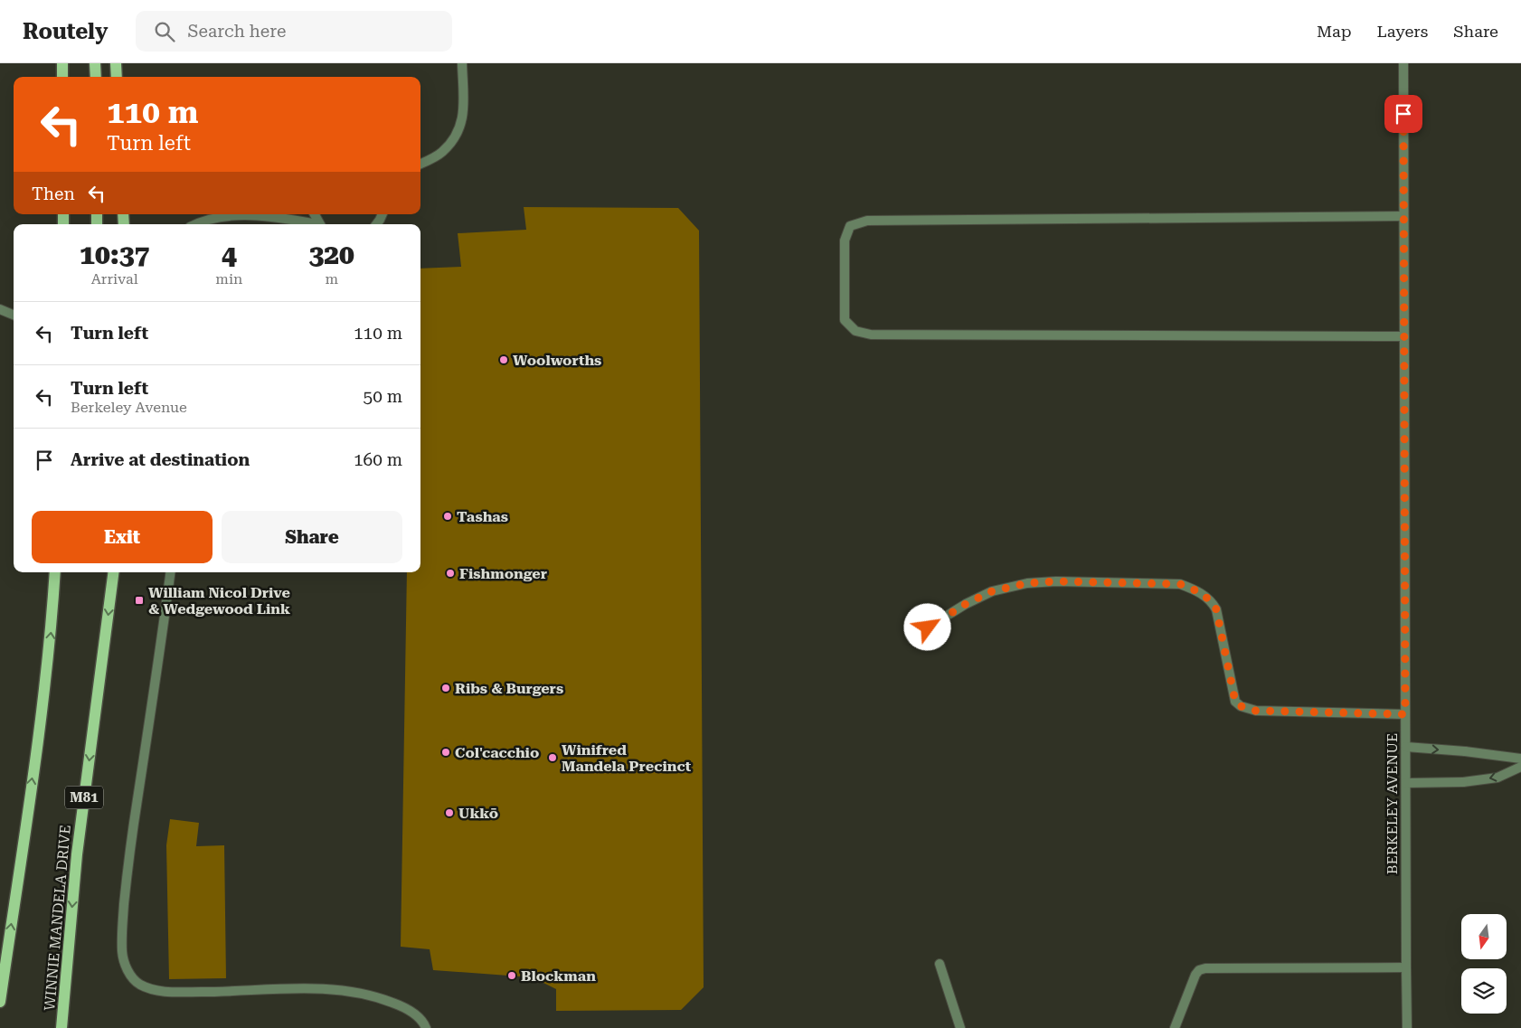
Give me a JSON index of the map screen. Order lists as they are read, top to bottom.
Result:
{
  "streets": {
    "main road": ["M81", "WINNIE MANDELA DRIVE"],
    "street": ["BERKELEY AVENUE"]
  },
  "places": {
    "other": [
      "Woolworths",
      "Tashas",
      "Fishmonger",
      "Ribs & Burgers",
      "Col'cacchio",
      "Winifred Mandela Precinct",
      "Ukkō",
      "Blockman"
    ],
    "transit": ["William Nicol Drive & Wedgewood Link"]
  },
  "north": "bottom",
  "page": {
    "header": "Routely",
    "search": "Search here",
    "nav": ["Map", "Layers", "Share"],
    "turn": ["110 m", "Turn left"],
    "then": "Then",
    "eta": [
      "10:37",
      "Arrival",
      "4",
      "min",
      "320",
      "m"
    ],
    "list": [
      {
        "name": "Turn left",
        "value": "110 m"
      },
      {
        "name": "Turn left",
        "note": "Berkeley Avenue",
        "value": "50 m"
      },
      {
        "name": "Arrive at destination",
        "value": "160 m"
      }
    ],
    "buttons": ["Exit", "Share"]
  }
}
